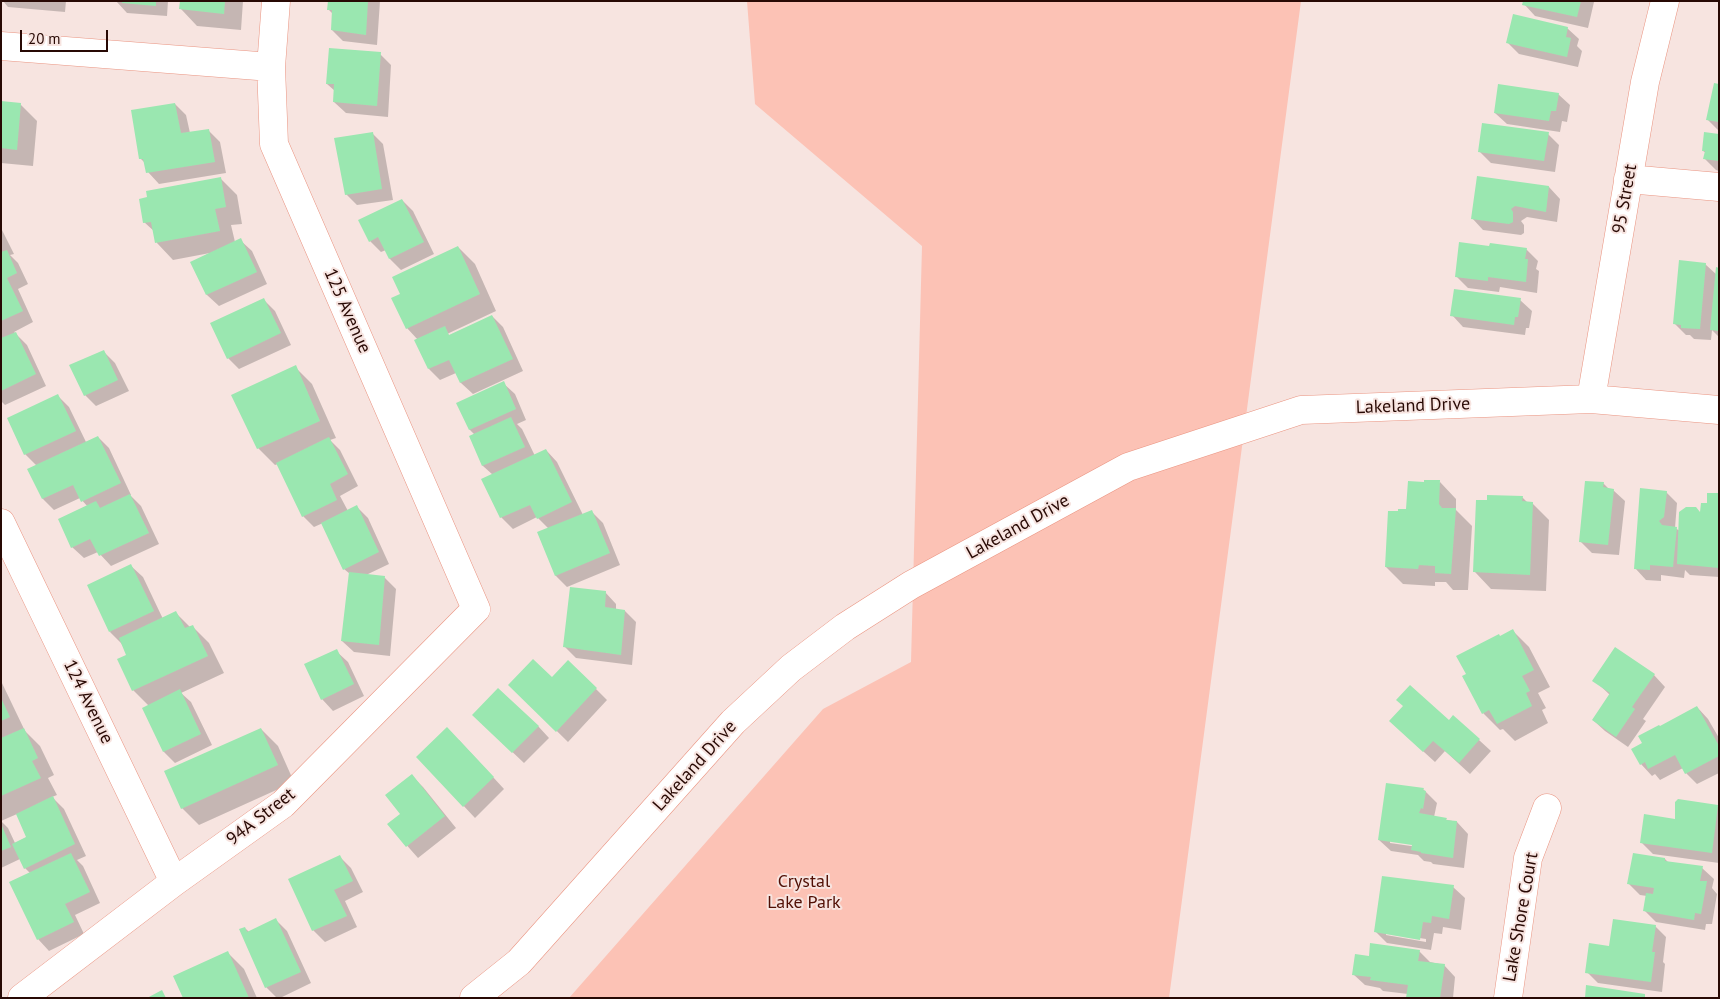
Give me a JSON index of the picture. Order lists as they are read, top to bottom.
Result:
{
  "streets": {
    "street": [
      "95 Street",
      "125 Avenue",
      "Lakeland Drive",
      "124 Avenue",
      "94A Street",
      "Lake Shore Court"
    ]
  },
  "crossings": [
    ["95 Street", "Lakeland Drive"],
    ["125 Avenue", "94A Street"],
    ["124 Avenue", "94A Street"]
  ],
  "parks": ["Crystal Lake Park"],
  "scale_bar": "20 m"
}
